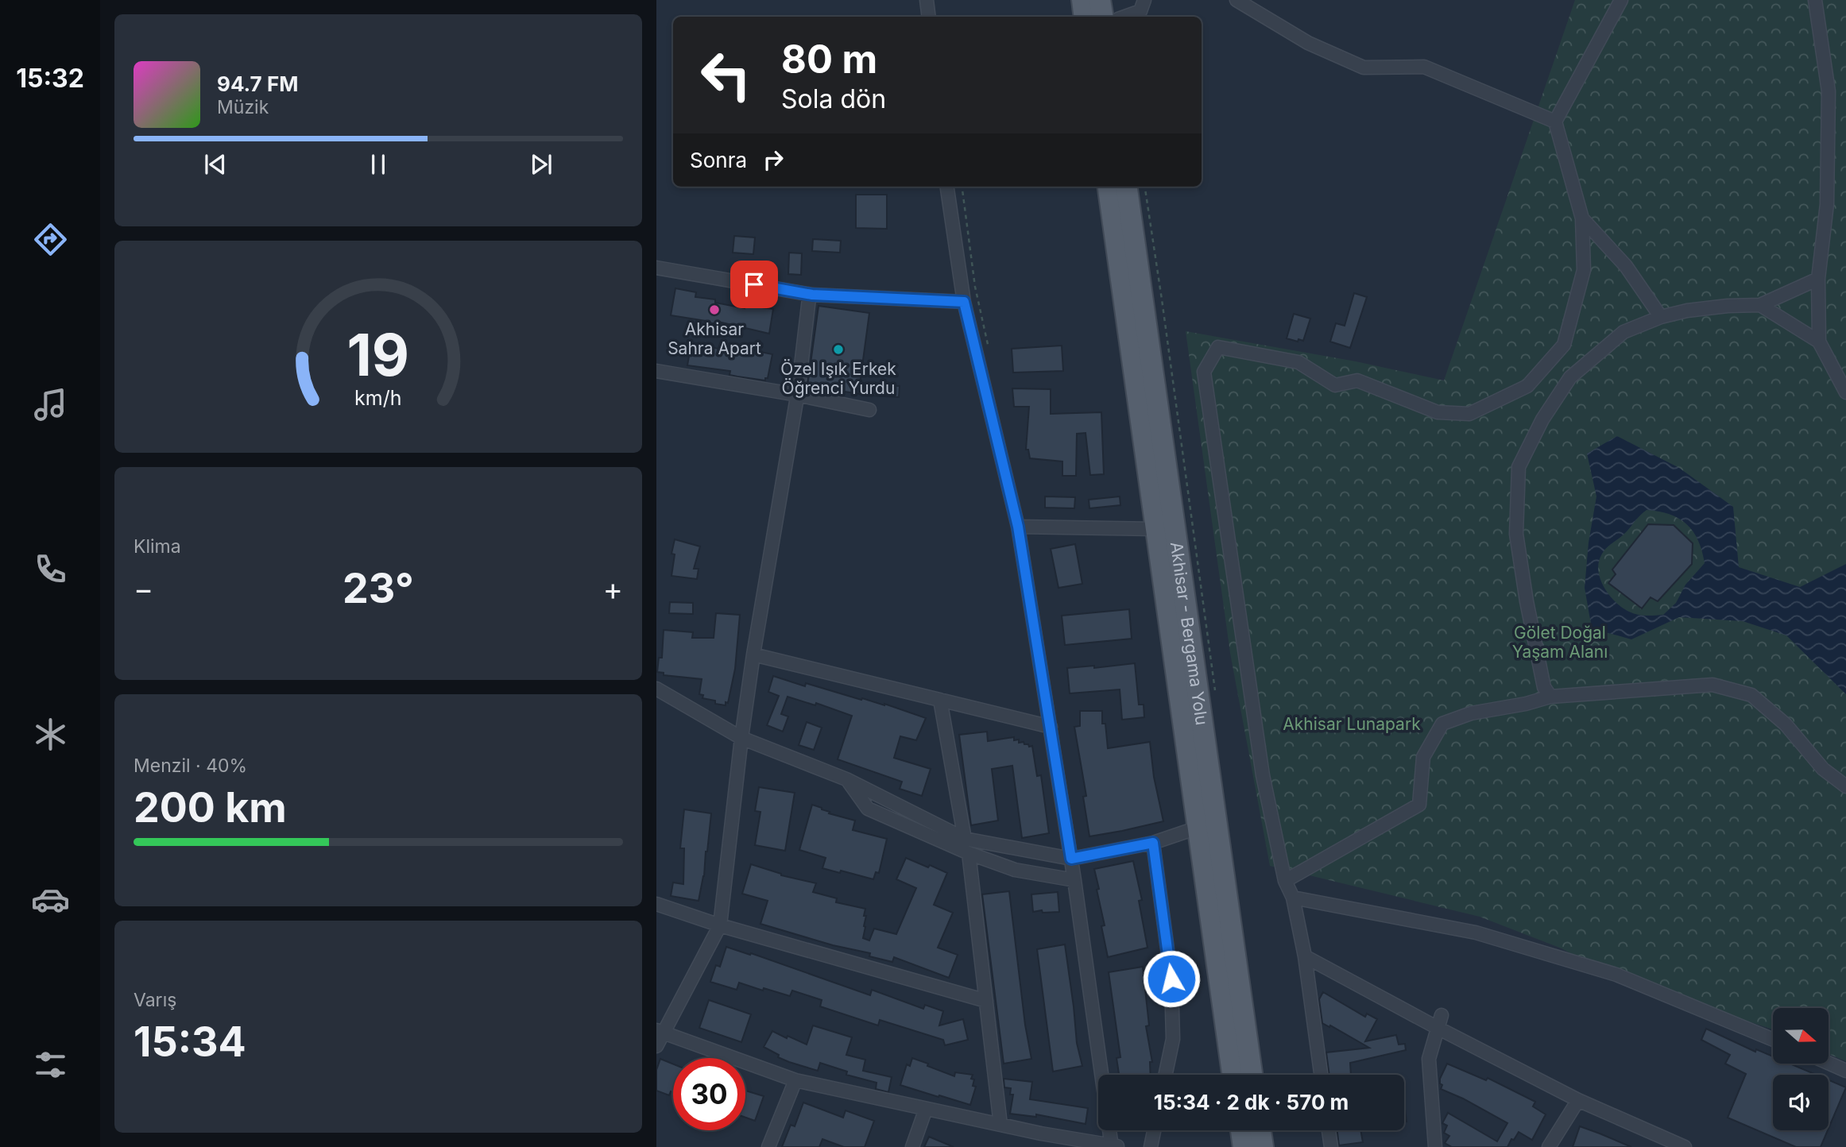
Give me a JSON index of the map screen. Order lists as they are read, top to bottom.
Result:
{
  "streets": {
    "main road": ["Akhisar - Bergama Yolu"]
  },
  "parks": ["Gölet Doğal Yaşam Alanı", "Akhisar Lunapark"],
  "places": ["Akhisar Sahra Apart", "Özel Işık Erkek Öğrenci Yurdu"],
  "north": "right",
  "page": {
    "tabs": "15:32",
    "turn": ["80 m", "Sola dön"],
    "song": ["94.7 FM", "Müzik"],
    "then": "Sonra",
    "tile": [
      "Klima",
      ["Menzil · 40%", "200 km"],
      ["Varış", "15:34"]
    ],
    "heat": ["−", "23°", "+"],
    "limit": "30",
    "trip": "15:34 · 2 dk · 570 m",
    "gauge": ["19", "km/h"]
  }
}
